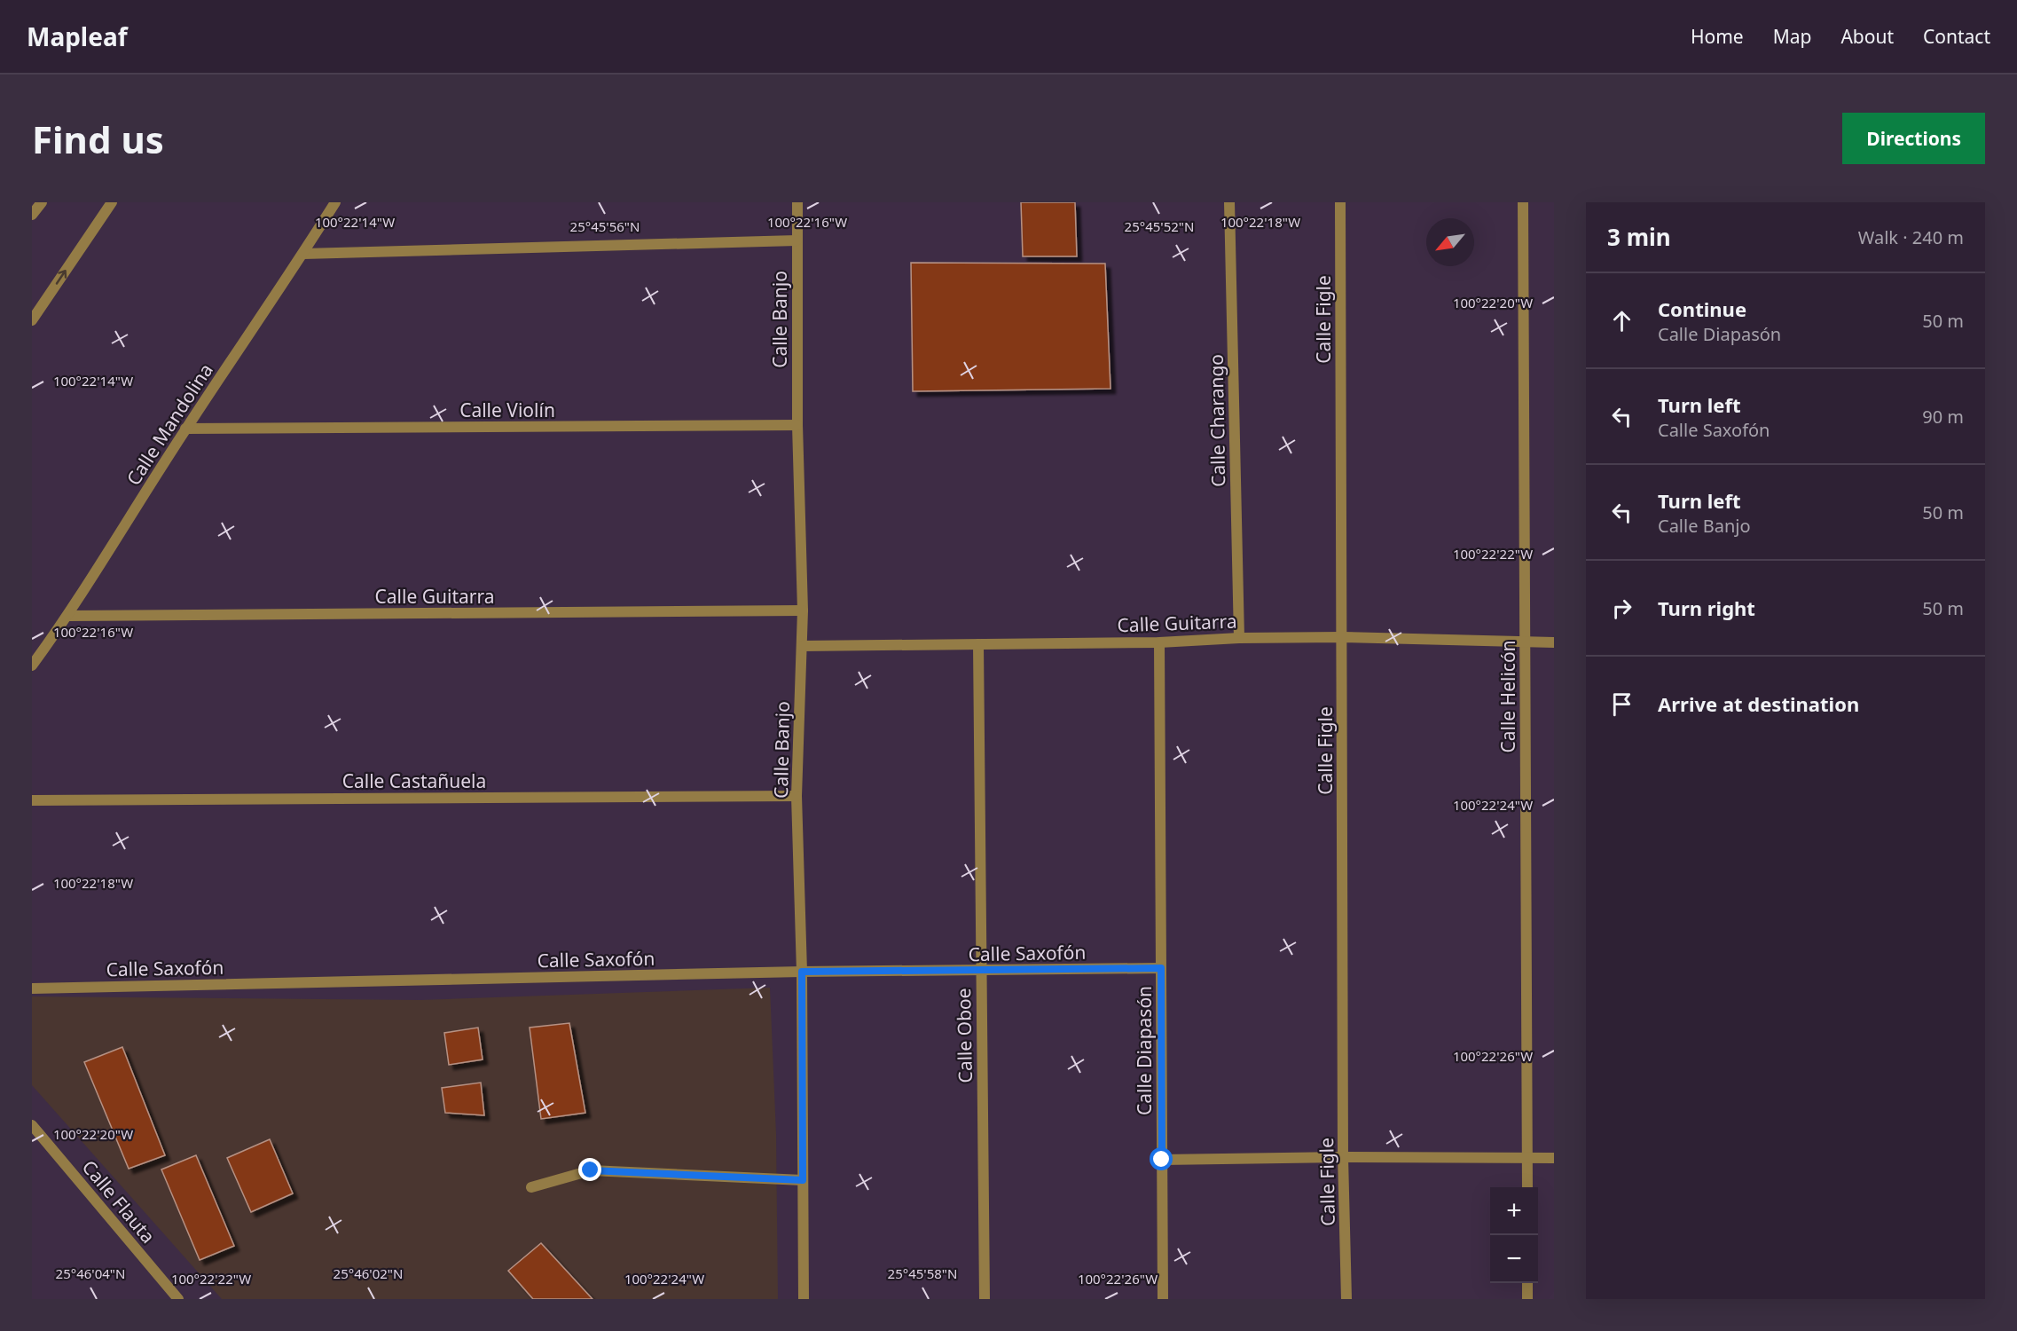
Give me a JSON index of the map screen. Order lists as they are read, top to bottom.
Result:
{
  "streets": {
    "street": [
      "Calle Banjo",
      "Calle Figle",
      "Calle Violín",
      "Calle Charango",
      "Calle Mandolina",
      "Calle Guitarra",
      "Calle Helicón",
      "Calle Castañuela",
      "Calle Saxofón",
      "Calle Oboe",
      "Calle Diapasón",
      "Calle Flauta"
    ]
  },
  "crossings": [
    ["Calle Banjo", "Calle Violín"],
    ["Calle Banjo", "Calle Guitarra"],
    ["Calle Banjo", "Calle Castañuela"],
    ["Calle Banjo", "Calle Saxofón"],
    ["Calle Figle", "Calle Guitarra"],
    ["Calle Violín", "Calle Mandolina"],
    ["Calle Charango", "Calle Guitarra"],
    ["Calle Mandolina", "Calle Guitarra"],
    ["Calle Guitarra", "Calle Helicón"],
    ["Calle Guitarra", "Calle Oboe"],
    ["Calle Guitarra", "Calle Diapasón"],
    ["Calle Saxofón", "Calle Oboe"],
    ["Calle Saxofón", "Calle Diapasón"]
  ],
  "north": "bottom left",
  "page": {
    "header": "Mapleaf",
    "nav": [
      "Home",
      "Map",
      "About",
      "Contact"
    ],
    "buttons": "Directions",
    "title": "Find us",
    "heading": ["3 min", "Walk · 240 m"],
    "list": [
      ["Continue", "Calle Diapasón", "50 m"],
      ["Turn left", "Calle Saxofón", "90 m"],
      ["Turn left", "Calle Banjo", "50 m"],
      ["Turn right", "50 m"],
      "Arrive at destination"
    ],
    "map_buttons": ["+", "−"]
  },
  "coordinates": [
    "100°22'16\"W",
    "100°22'14\"W",
    "100°22'18\"W",
    "25°45'56\"N",
    "25°45'52\"N",
    "100°22'20\"W",
    "100°22'22\"W",
    "100°22'24\"W",
    "100°22'26\"W",
    "25°46'04\"N",
    "25°46'02\"N",
    "25°45'58\"N"
  ]
}
